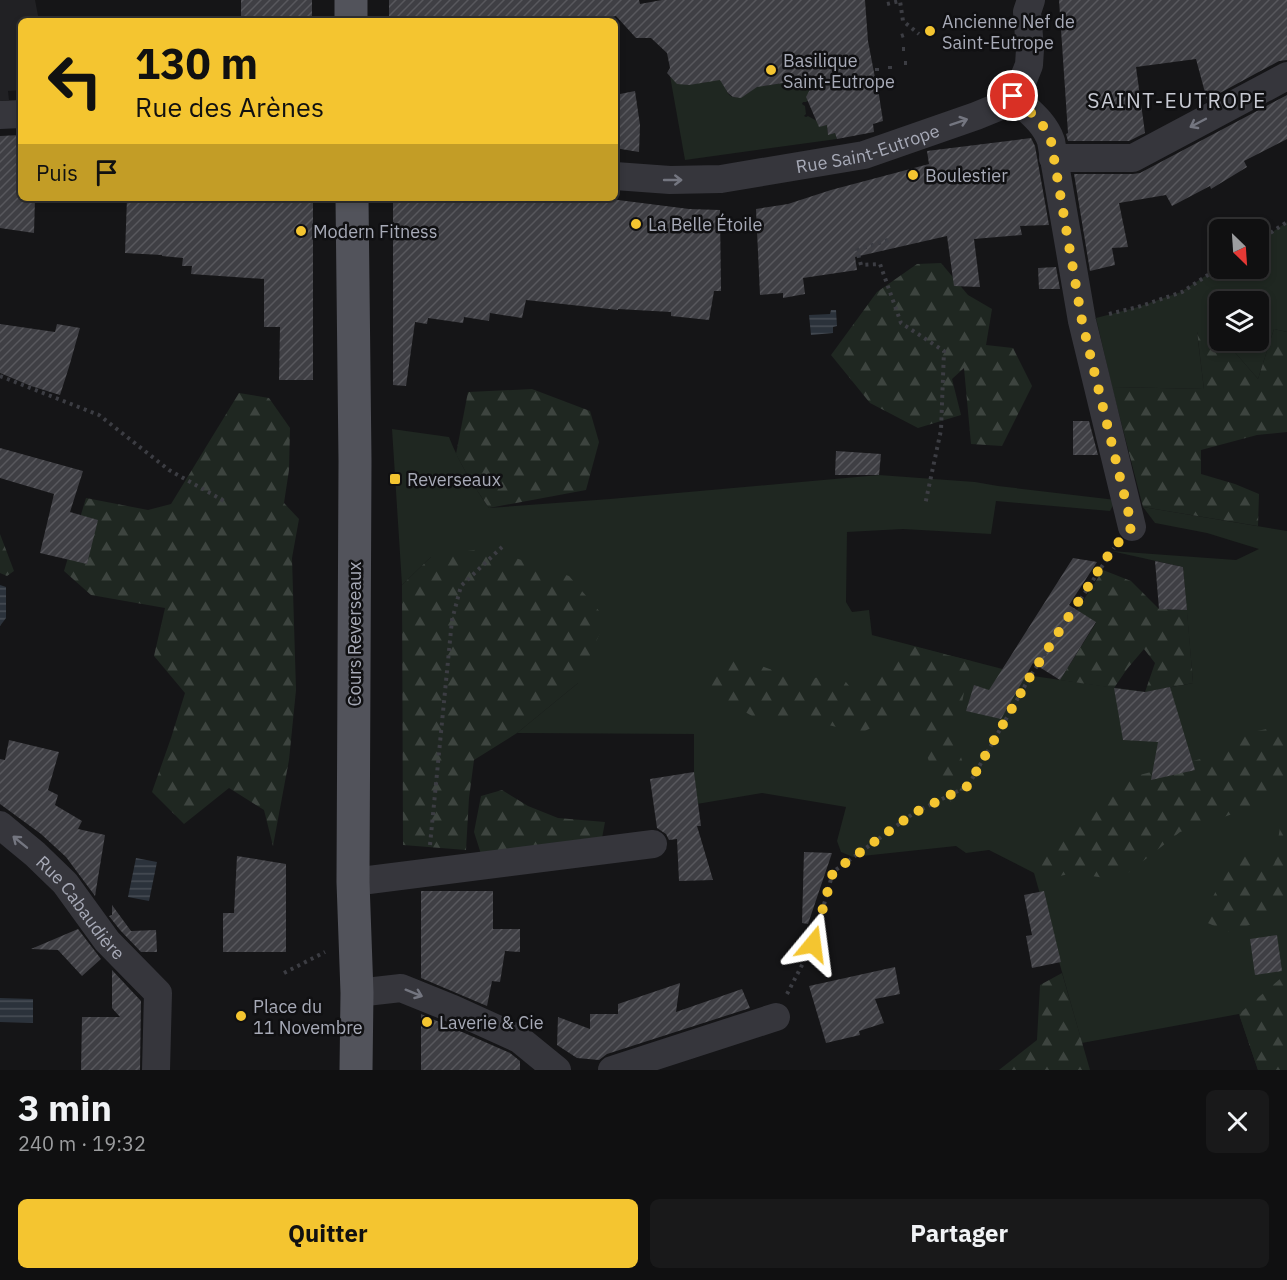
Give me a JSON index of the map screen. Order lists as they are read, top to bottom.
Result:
{
  "streets": {
    "main road": ["Cours Reverseaux"],
    "street": ["Rue Saint-Eutrope", "Rue Cabaudière"]
  },
  "one_way": ["Rue Saint-Eutrope", "Rue Cabaudière"],
  "districts": ["SAINT-EUTROPE"],
  "places": {
    "other": [
      "Ancienne Nef de Saint-Eutrope",
      "Basilique Saint-Eutrope",
      "Boulestier",
      "La Belle Étoile",
      "Modern Fitness",
      "Place du 11 Novembre",
      "Laverie & Cie"
    ],
    "transit": ["Reverseaux"]
  },
  "north": "bottom right",
  "page": {
    "turn": ["130 m", "Rue des Arènes"],
    "then": "Puis",
    "heading": ["3 min", "240 m · 19:32"],
    "buttons": ["Quitter", "Partager"]
  }
}
